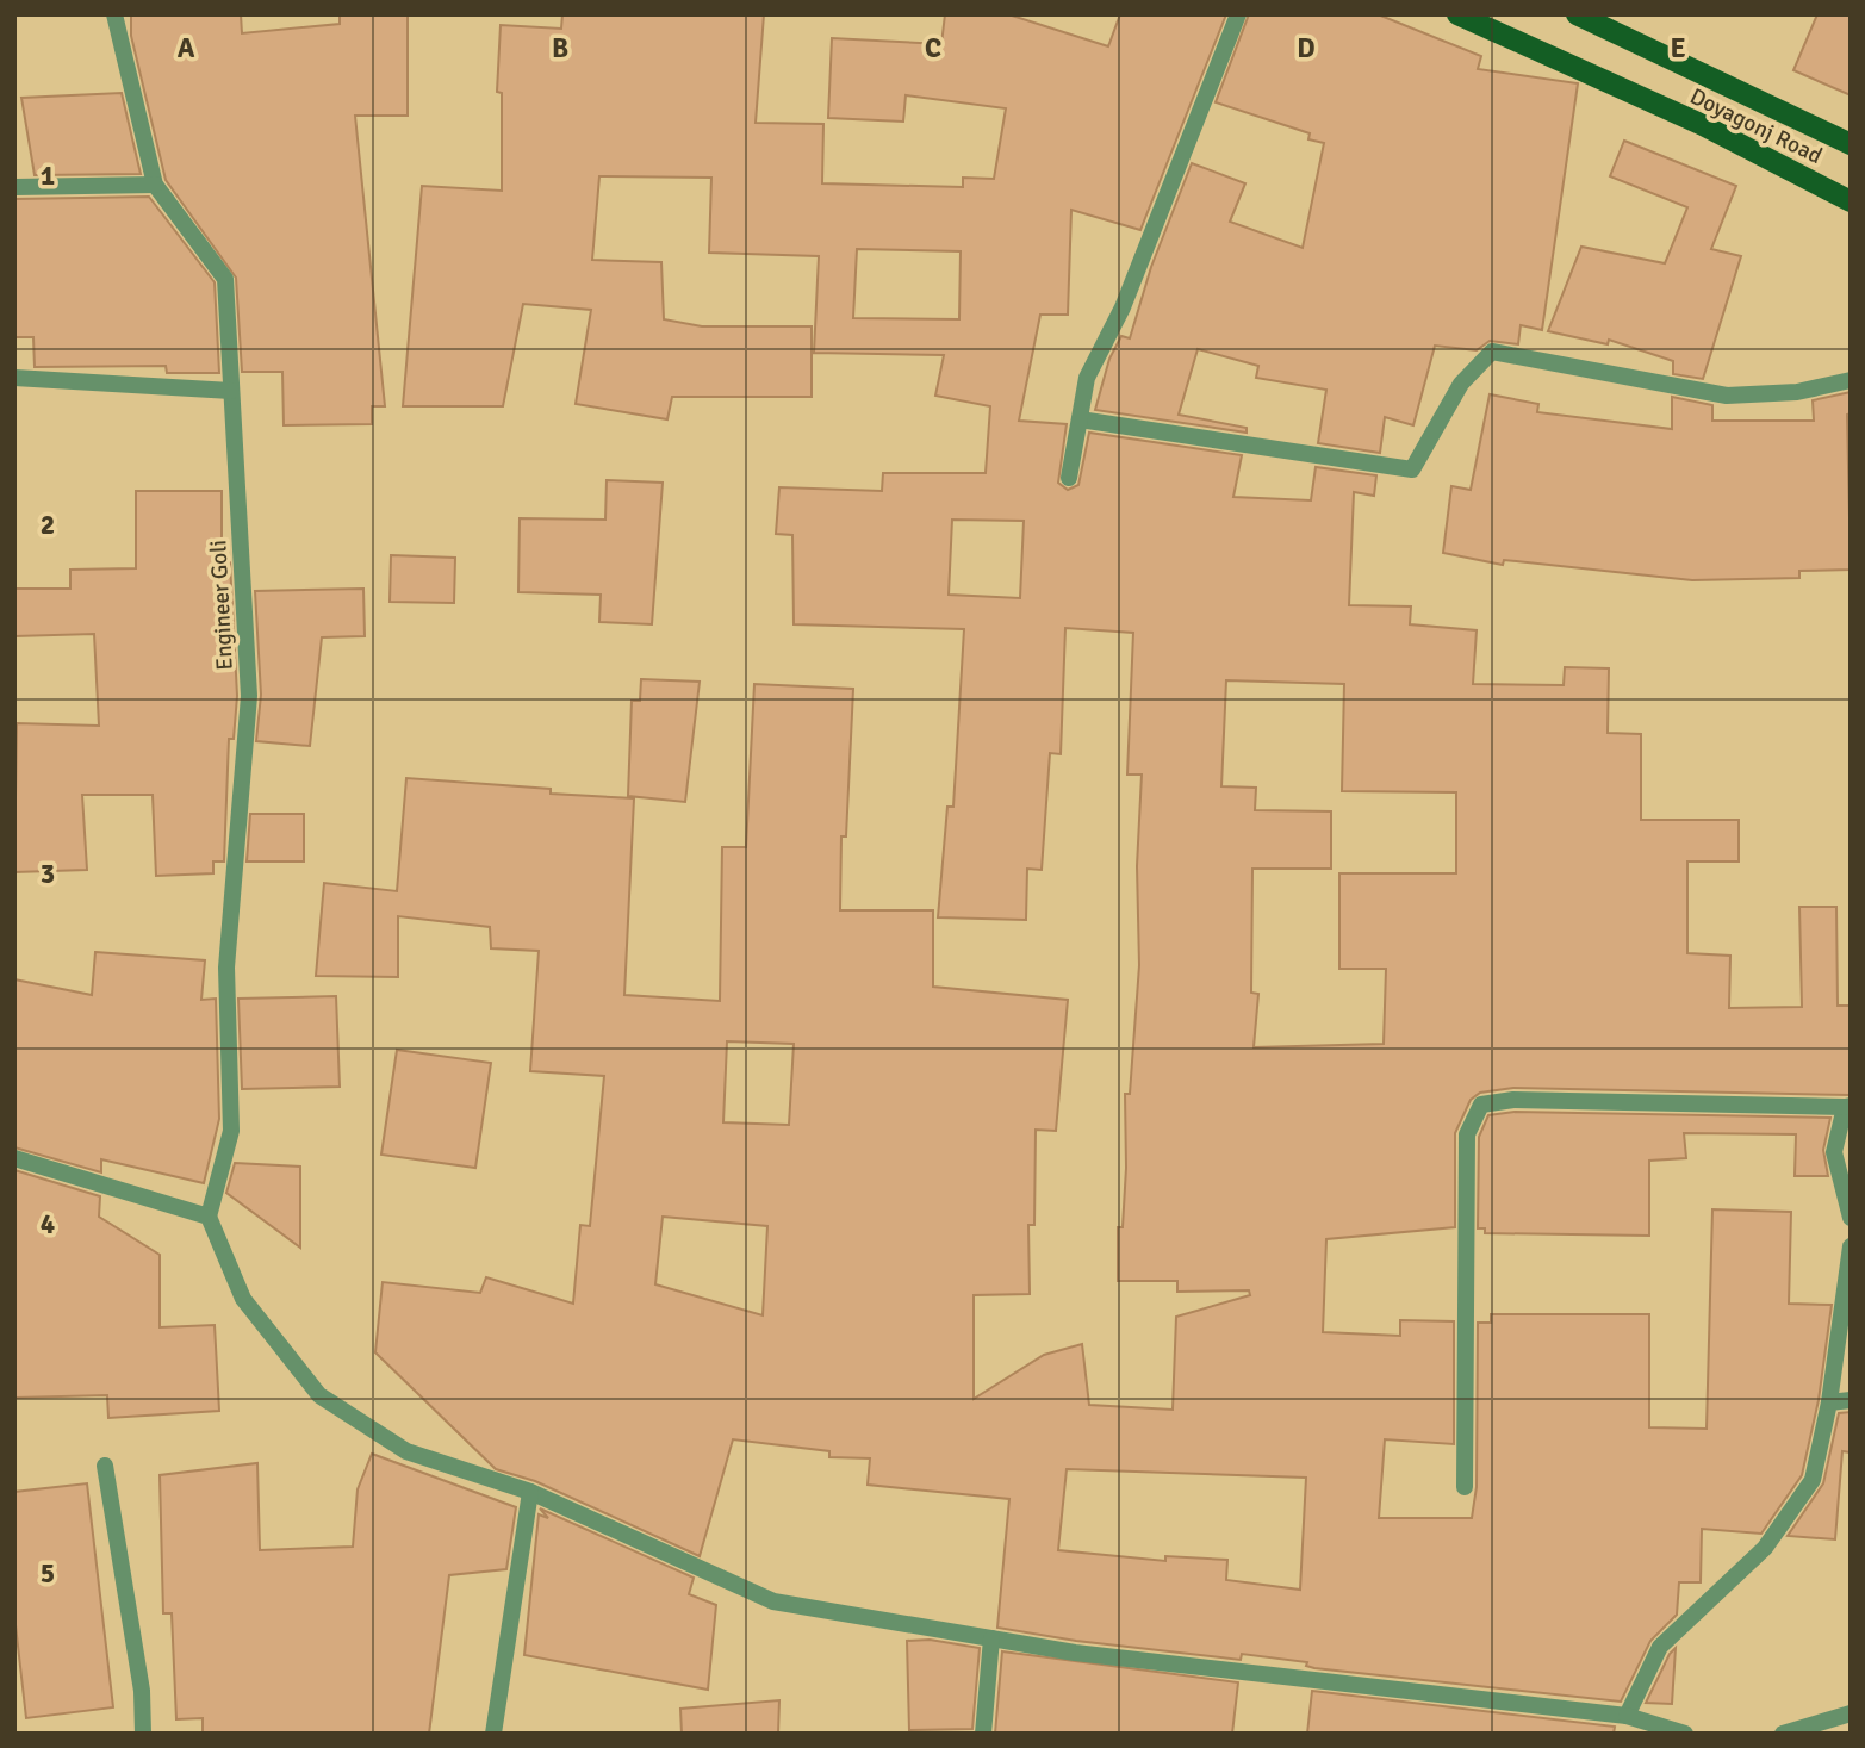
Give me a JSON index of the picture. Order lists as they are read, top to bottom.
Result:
{
  "streets": {
    "main road": ["Doyagonj Road"],
    "street": ["Engineer Goli"]
  },
  "grid": {
    "columns": [
      "A",
      "B",
      "C",
      "D",
      "E"
    ],
    "rows": [
      "1",
      "2",
      "3",
      "4",
      "5"
    ]
  }
}
